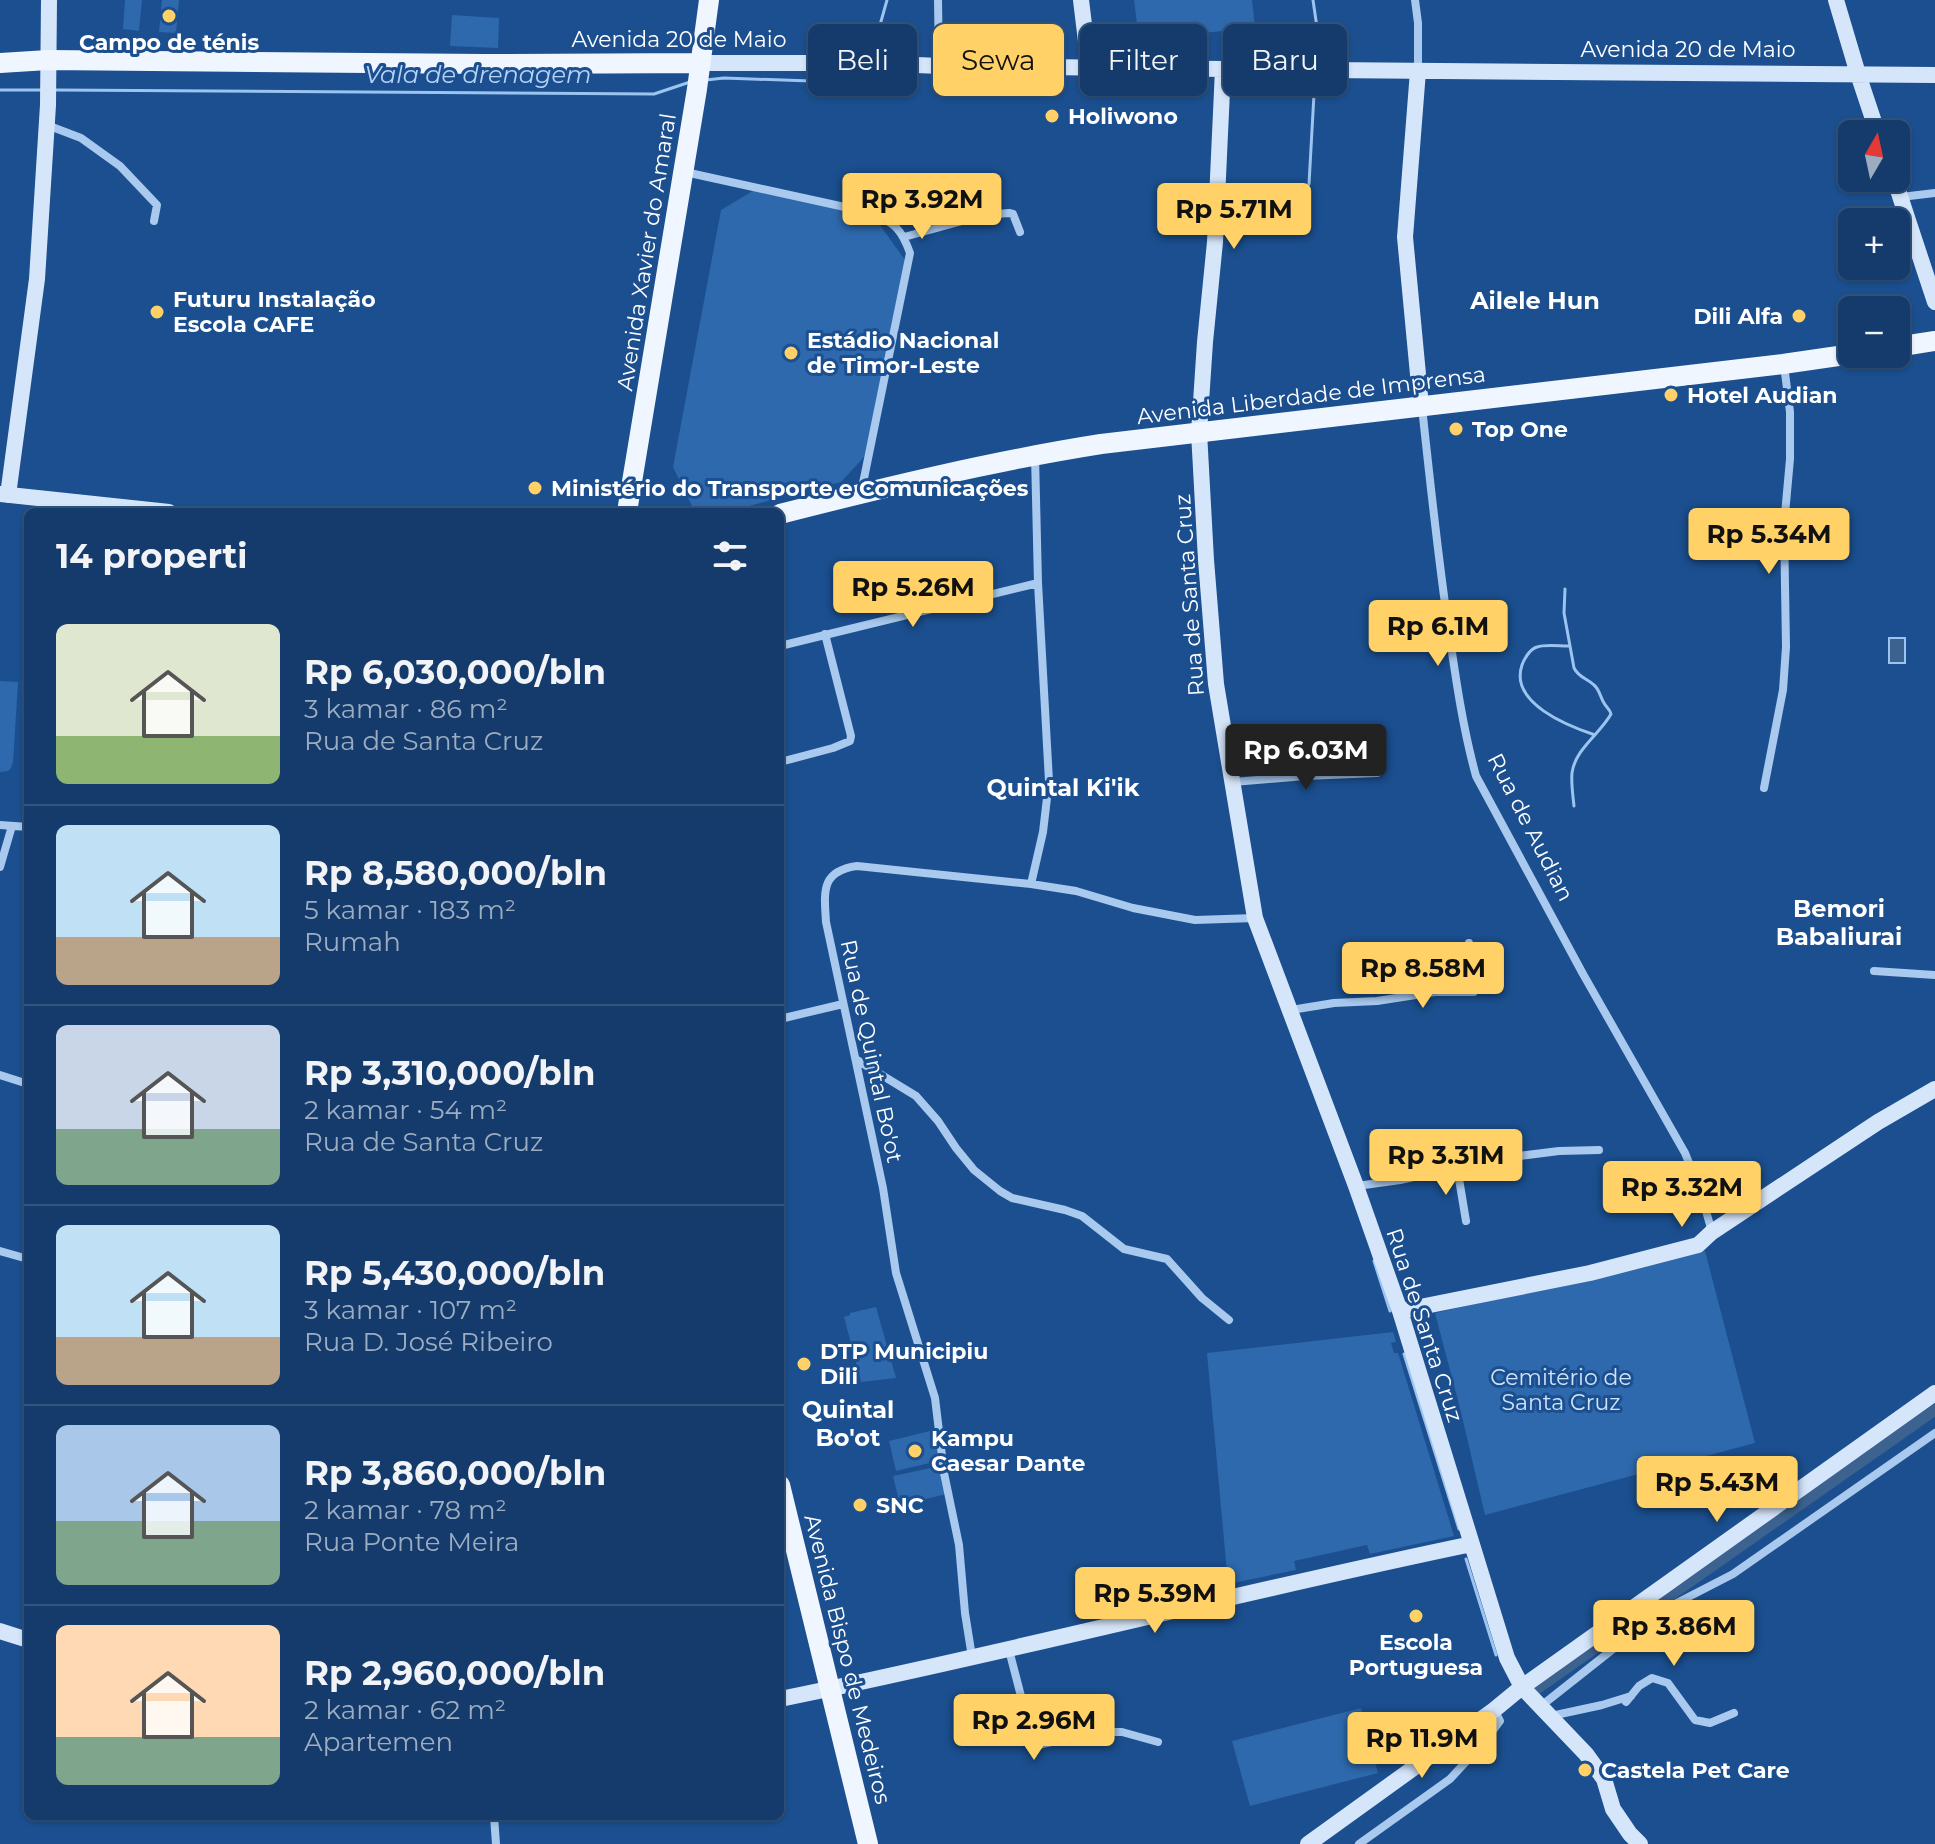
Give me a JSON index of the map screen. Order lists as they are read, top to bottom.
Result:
{
  "streets": {
    "main road": [
      "Avenida 20 de Maio",
      "Avenida Xavier do Amaral",
      "Avenida Liberdade de Imprensa",
      "Avenida Bispo de Medeiros"
    ],
    "street": ["Rua de Santa Cruz", "Rua de Audian", "Rua de Quintal Bo'ot"]
  },
  "crossings": [
    ["Avenida 20 de Maio", "Avenida Xavier do Amaral"],
    ["Avenida 20 de Maio", "Rua de Santa Cruz"],
    ["Avenida 20 de Maio", "Rua de Audian"],
    ["Avenida Liberdade de Imprensa", "Rua de Santa Cruz"],
    ["Avenida Liberdade de Imprensa", "Rua de Audian"],
    ["Rua de Santa Cruz", "Rua de Quintal Bo'ot"]
  ],
  "districts": [
    "Ailele Hun",
    "Quintal Ki'ik",
    "Bemori Babaliurai",
    "Quintal Bo'ot"
  ],
  "water": ["Vala de drenagem"],
  "parks": ["Cemitério de Santa Cruz"],
  "places": [
    "Campo de ténis",
    "Holiwono",
    "Futuru Instalação Escola CAFE",
    "Dili Alfa",
    "Estádio Nacional de Timor-Leste",
    "Hotel Audian",
    "Top One",
    "Ministério do Transporte e Comunicações",
    "DTP Municipiu Dili",
    "Kampu Caesar Dante",
    "SNC",
    "Escola Portuguesa",
    "Castela Pet Care"
  ],
  "north": "top",
  "page": {
    "chip": [
      "Beli",
      "Sewa",
      "Filter",
      "Baru"
    ],
    "map_buttons": ["+", "−"],
    "price": [
      "Rp 3.92M",
      "Rp 5.71M",
      "Rp 5.34M",
      "Rp 5.26M",
      "Rp 6.1M",
      "Rp 6.03M",
      "Rp 8.58M",
      "Rp 3.31M",
      "Rp 3.32M",
      "Rp 5.43M",
      "Rp 5.39M",
      "Rp 3.86M",
      "Rp 2.96M",
      "Rp 11.9M"
    ],
    "heading": "14 properti",
    "list": [
      {
        "name": "Rp 6,030,000/bln",
        "note": "3 kamar · 86 m² · Rua de Santa Cruz"
      },
      {
        "name": "Rp 8,580,000/bln",
        "note": "5 kamar · 183 m² · Rumah"
      },
      {
        "name": "Rp 3,310,000/bln",
        "note": "2 kamar · 54 m² · Rua de Santa Cruz"
      },
      {
        "name": "Rp 5,430,000/bln",
        "note": "3 kamar · 107 m² · Rua D. José Ribeiro"
      },
      {
        "name": "Rp 3,860,000/bln",
        "note": "2 kamar · 78 m² · Rua Ponte Meira"
      },
      {
        "name": "Rp 2,960,000/bln",
        "note": "2 kamar · 62 m² · Apartemen"
      }
    ]
  }
}
